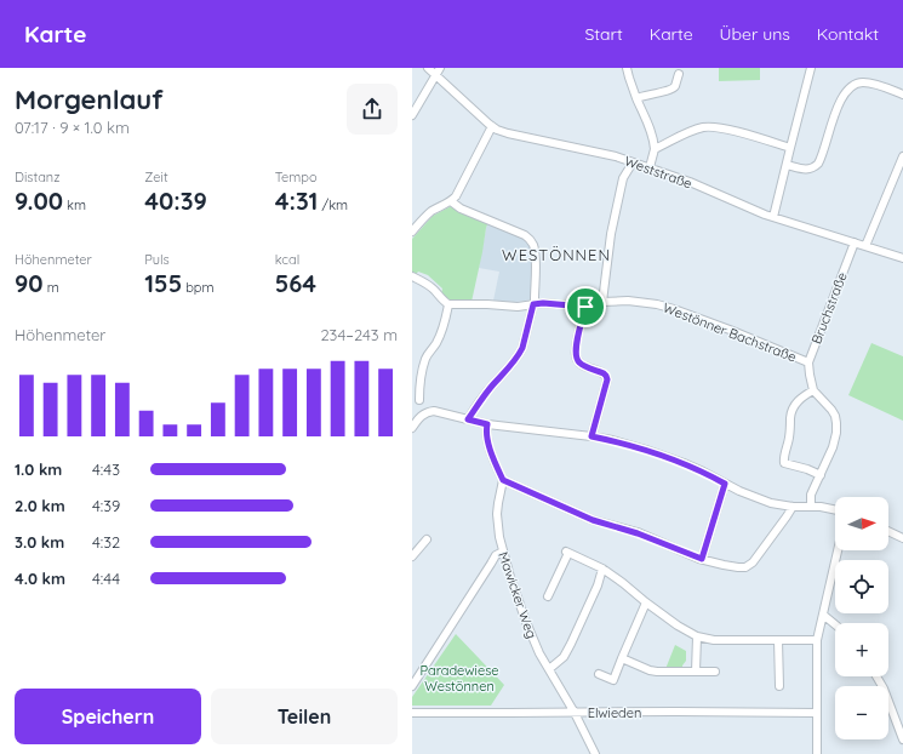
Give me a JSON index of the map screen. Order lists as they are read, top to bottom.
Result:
{
  "streets": {
    "street": [
      "Weststraße",
      "Bruchstraße",
      "Westönner Bachstraße",
      "Mawicker Weg",
      "Elwieden"
    ]
  },
  "crossings": [
    ["Weststraße", "Bruchstraße"],
    ["Bruchstraße", "Westönner Bachstraße"],
    ["Mawicker Weg", "Elwieden"]
  ],
  "districts": ["WESTÖNNEN"],
  "parks": ["Paradewiese Westönnen"],
  "north": "right",
  "page": {
    "header": "Karte",
    "nav": [
      "Start",
      "Karte",
      "Über uns",
      "Kontakt"
    ],
    "heading": ["Morgenlauf", "07:17 · 9 × 1.0 km"],
    "stats": [
      ["Distanz", "9.00 km"],
      ["Zeit", "40:39"],
      ["Tempo", "4:31 /km"],
      ["Höhenmeter", "90 m"],
      ["Puls", "155 bpm"],
      ["kcal", "564"]
    ],
    "chart": ["Höhenmeter", "234–243 m"],
    "list": [
      {
        "name": "1.0 km",
        "note": "4:43"
      },
      {
        "name": "2.0 km",
        "note": "4:39"
      },
      {
        "name": "3.0 km",
        "note": "4:32"
      },
      {
        "name": "4.0 km",
        "note": "4:44"
      }
    ],
    "map_buttons": ["+", "−"],
    "buttons": ["Speichern", "Teilen"]
  }
}
